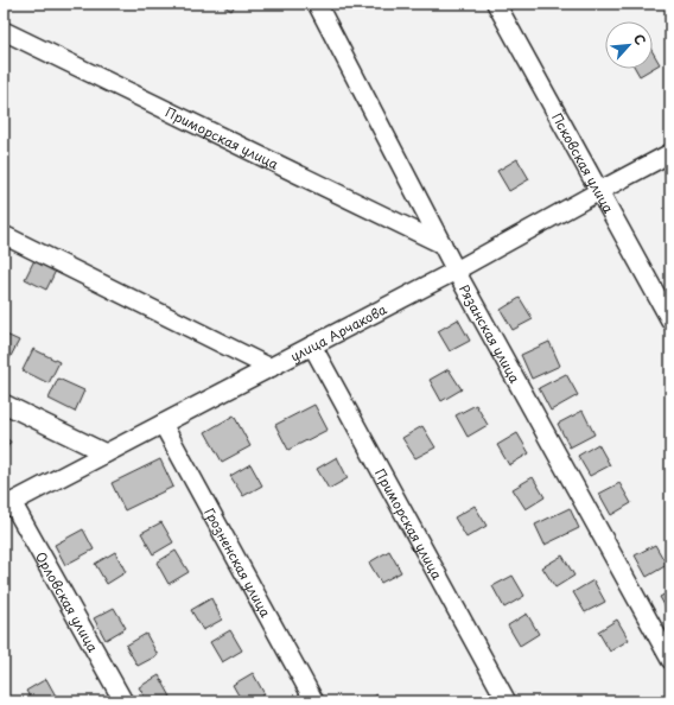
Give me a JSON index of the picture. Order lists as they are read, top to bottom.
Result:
{
  "streets": {
    "street": [
      "Приморская улица",
      "Псковская улица",
      "улица Арчакова",
      "Рязанская улица",
      "Грозненская улица",
      "Орловская улица"
    ]
  },
  "crossings": [
    ["Приморская улица", "улица Арчакова"],
    ["Приморская улица", "Рязанская улица"],
    ["Псковская улица", "улица Арчакова"],
    ["улица Арчакова", "Рязанская улица"],
    ["улица Арчакова", "Грозненская улица"],
    ["улица Арчакова", "Орловская улица"]
  ],
  "north": "top right"
}
